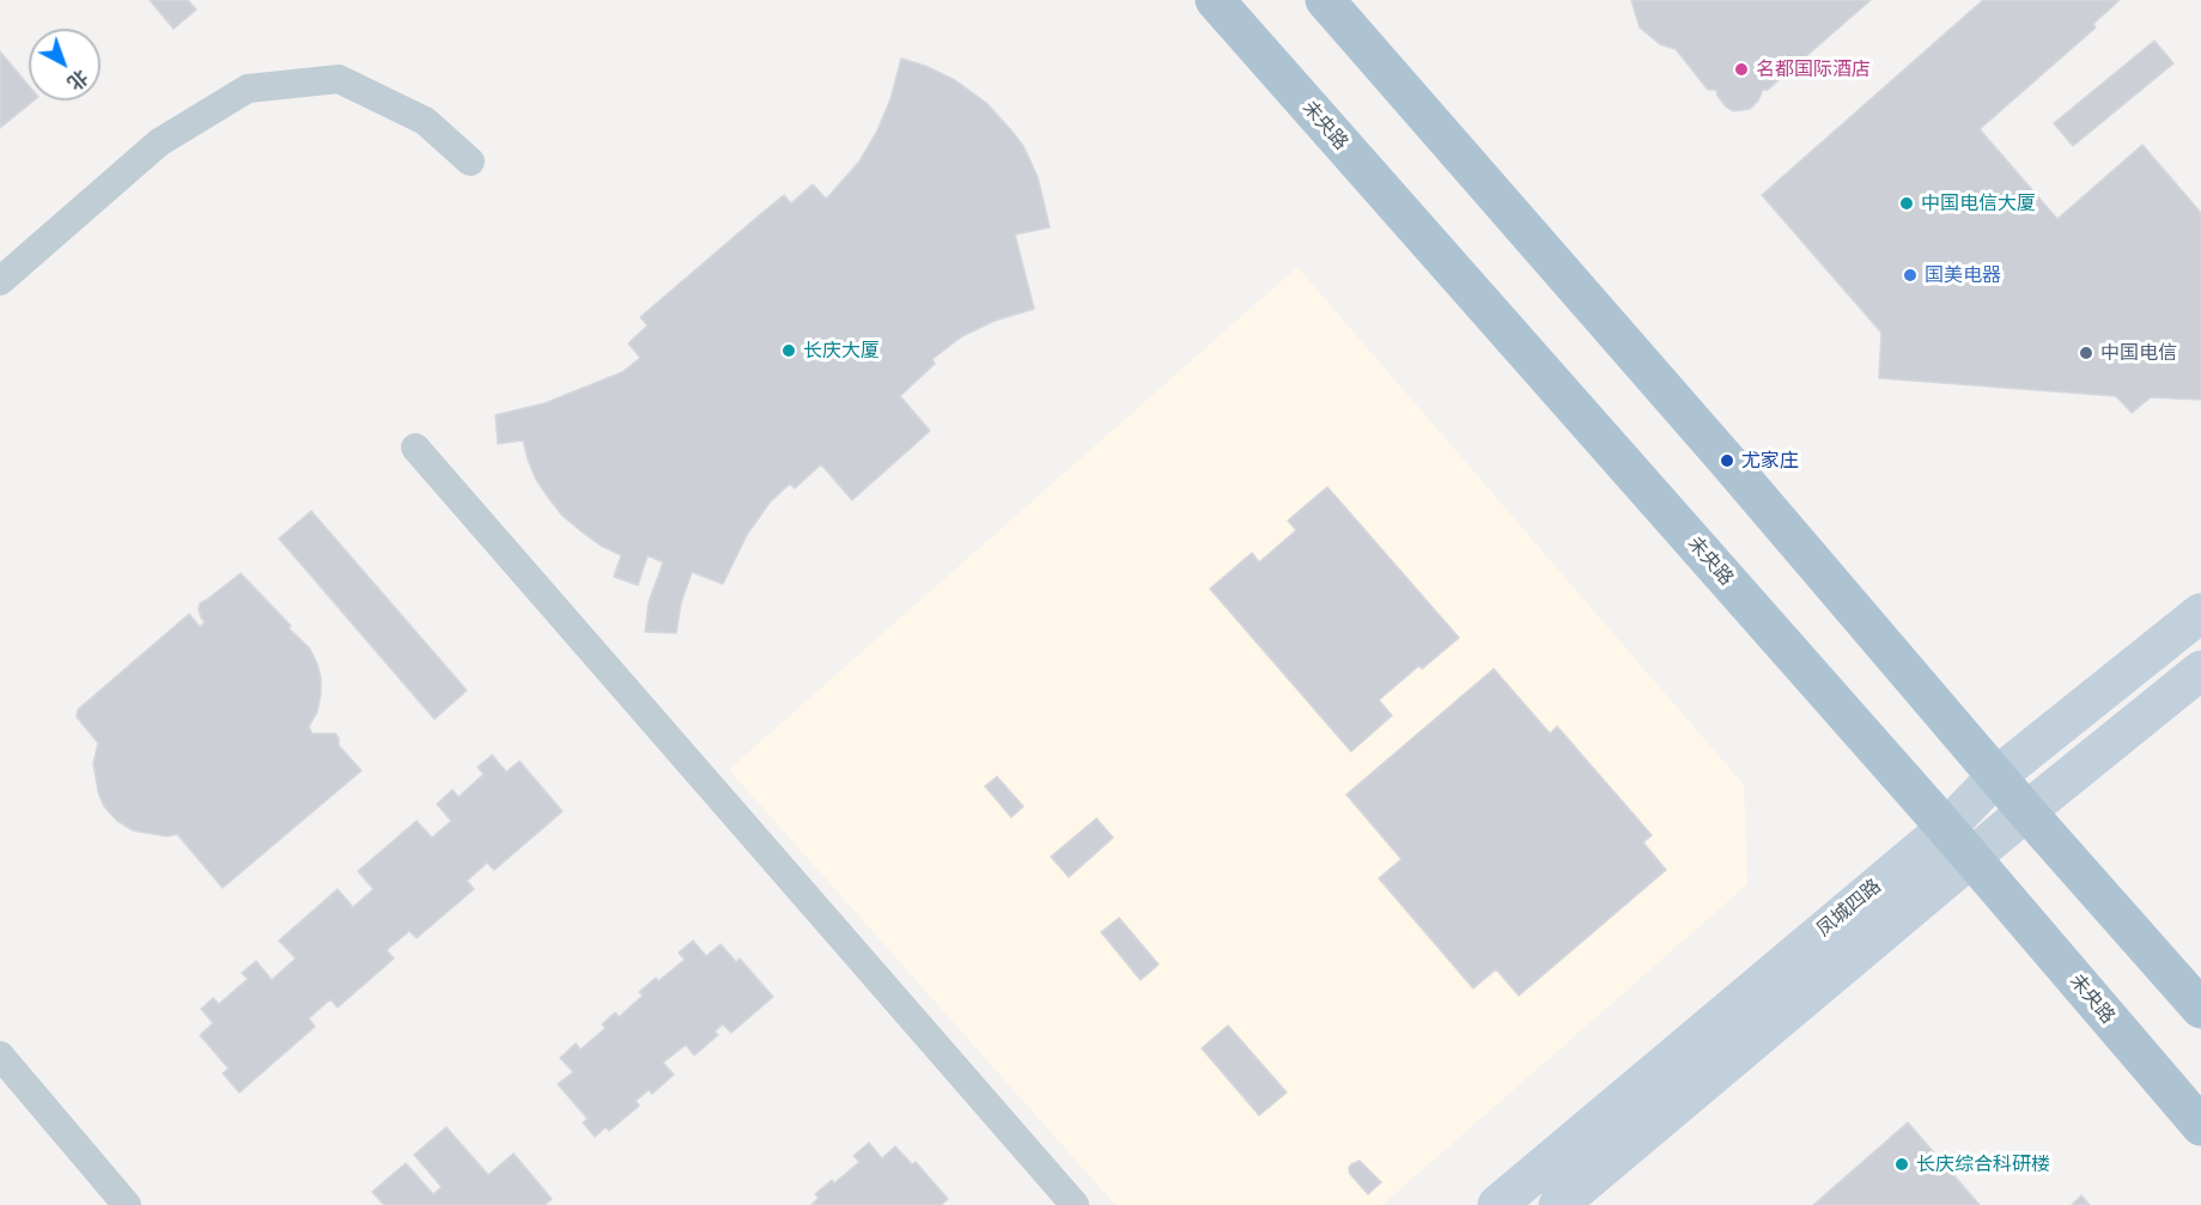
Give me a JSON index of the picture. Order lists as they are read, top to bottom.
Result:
{
  "streets": {
    "main road": ["未央路"],
    "street": ["凤城四路"]
  },
  "crossings": [
    ["未央路", "凤城四路"]
  ],
  "places": [
    "名都国际酒店",
    "中国电信大厦",
    "国美电器",
    "长庆大厦",
    "中国电信",
    "尤家庄",
    "长庆综合科研楼"
  ],
  "north": "bottom right"
}
